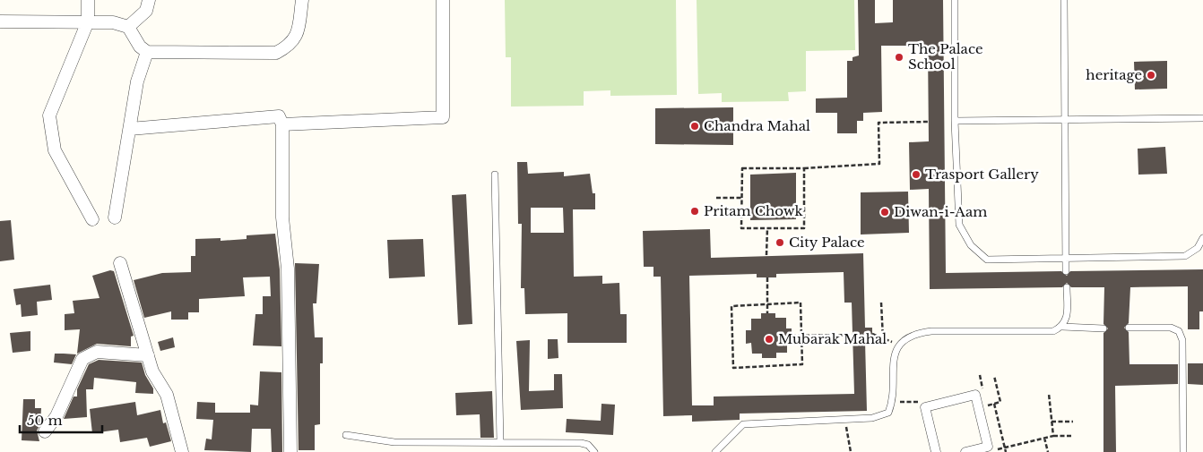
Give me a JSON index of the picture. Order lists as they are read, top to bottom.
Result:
{
  "places": [
    "The Palace School",
    "heritage",
    "Chandra Mahal",
    "Trasport Gallery",
    "Pritam Chowk",
    "Diwan-i-Aam",
    "City Palace",
    "Mubarak Mahal"
  ],
  "scale_bar": "50 m"
}
